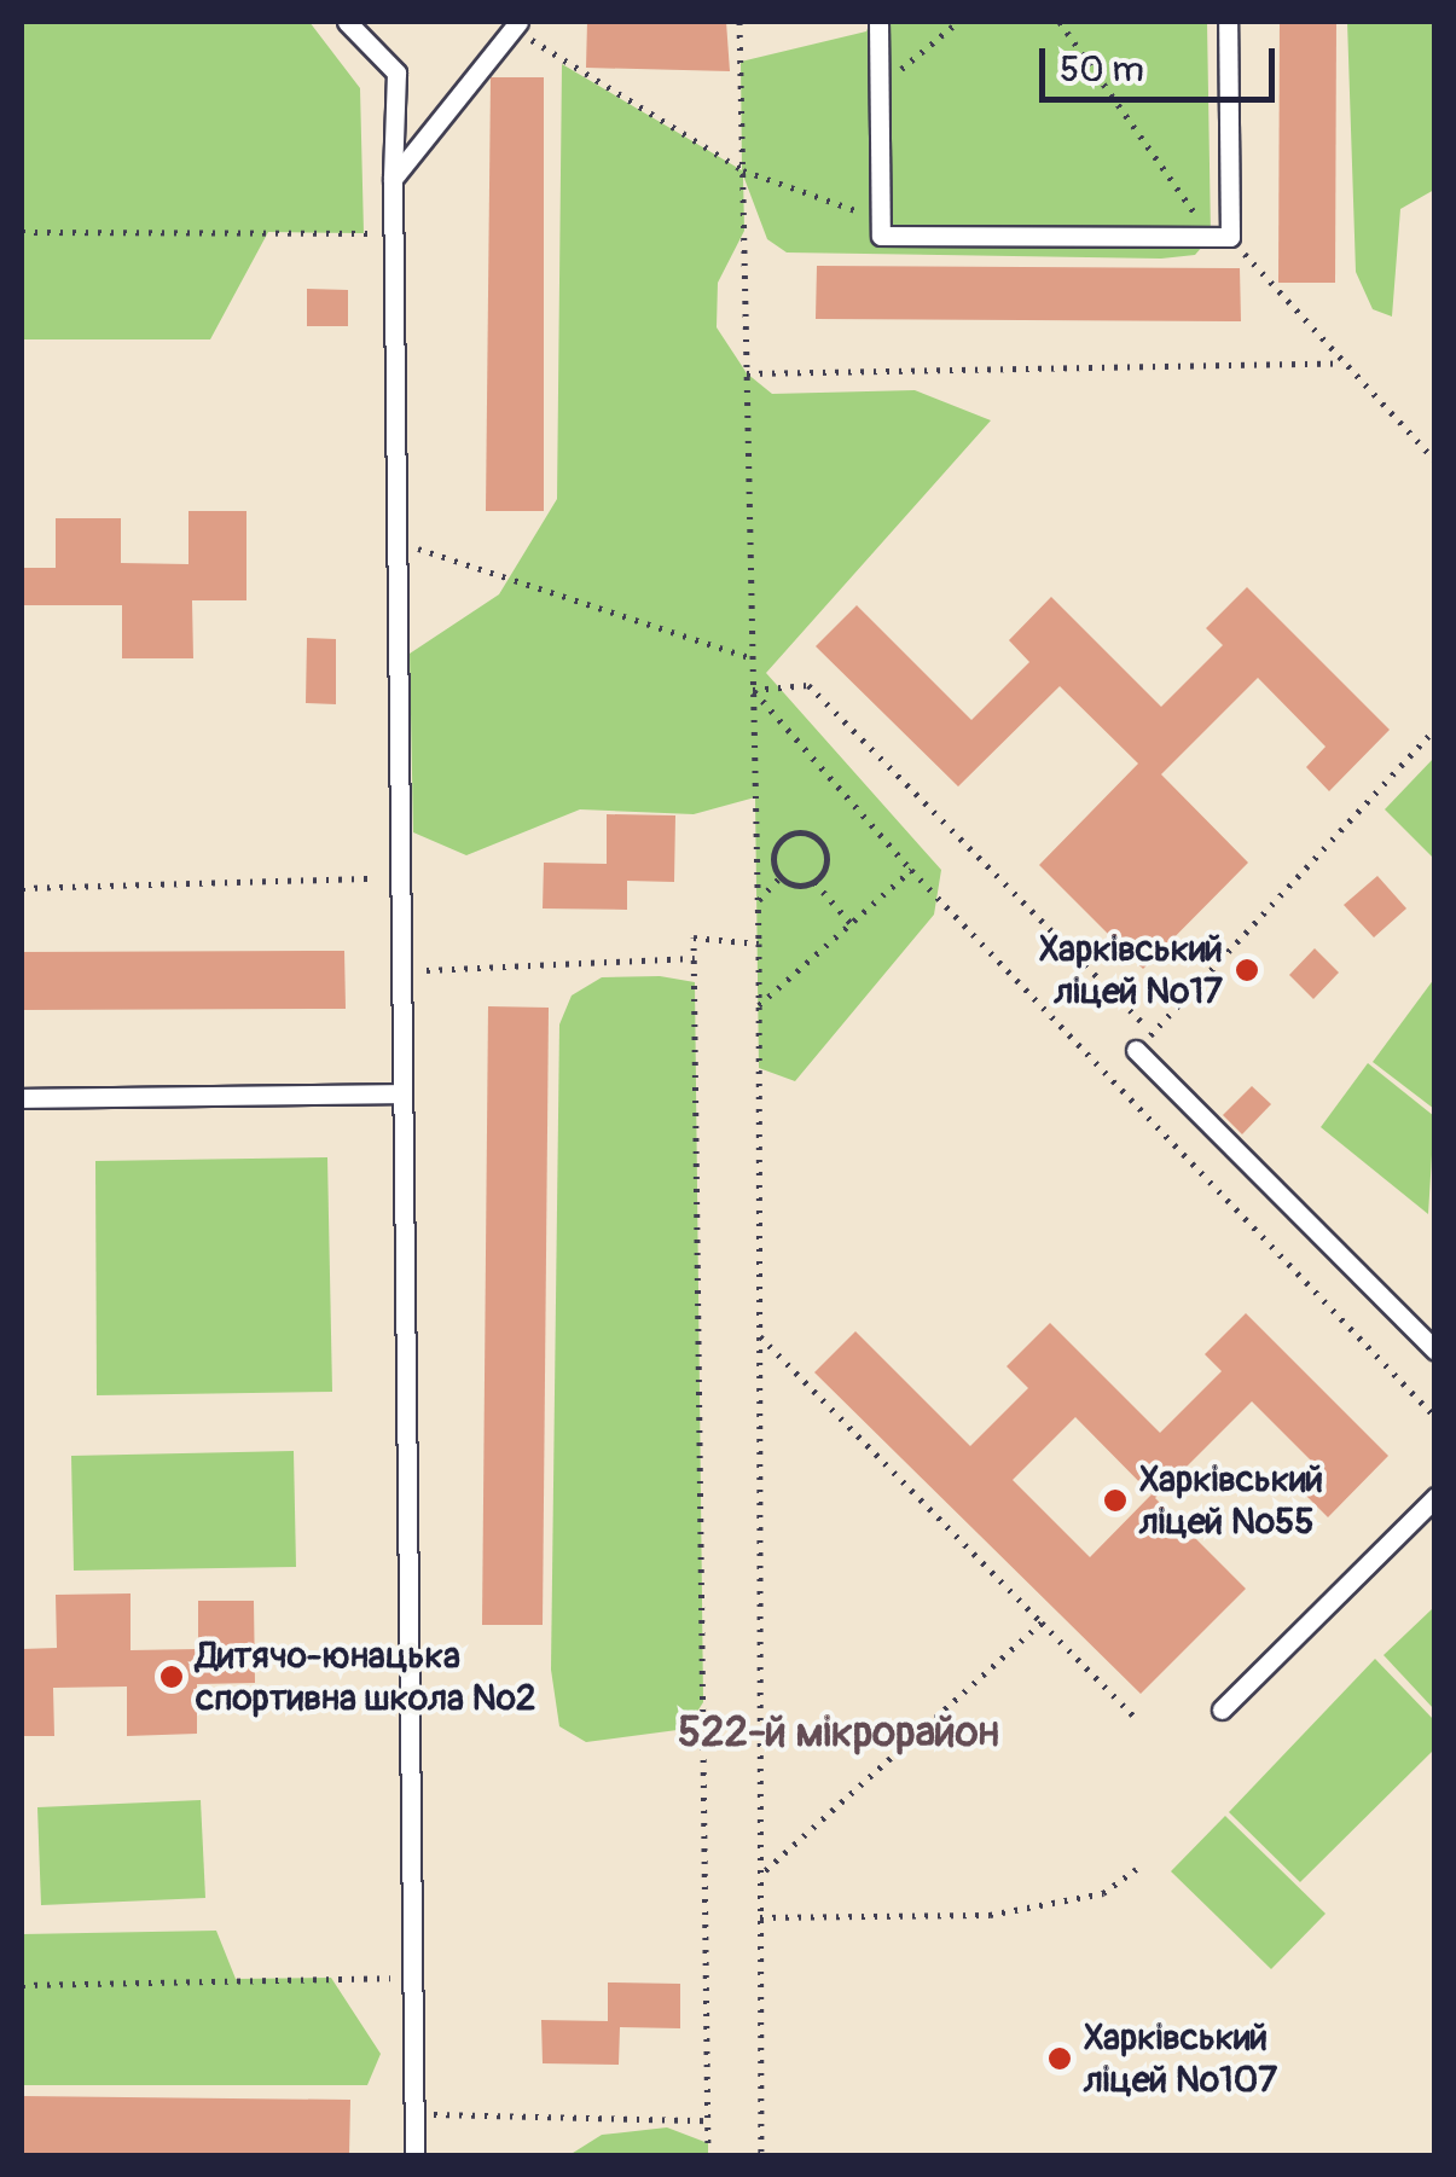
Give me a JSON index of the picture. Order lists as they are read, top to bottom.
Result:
{
  "districts": ["522-й мікрорайон"],
  "places": [
    "Харківський ліцей №17",
    "Харківський ліцей №55",
    "Дитячо-юнацька спортивна школа №2",
    "Харківський ліцей №107"
  ],
  "scale_bar": "50 m"
}
